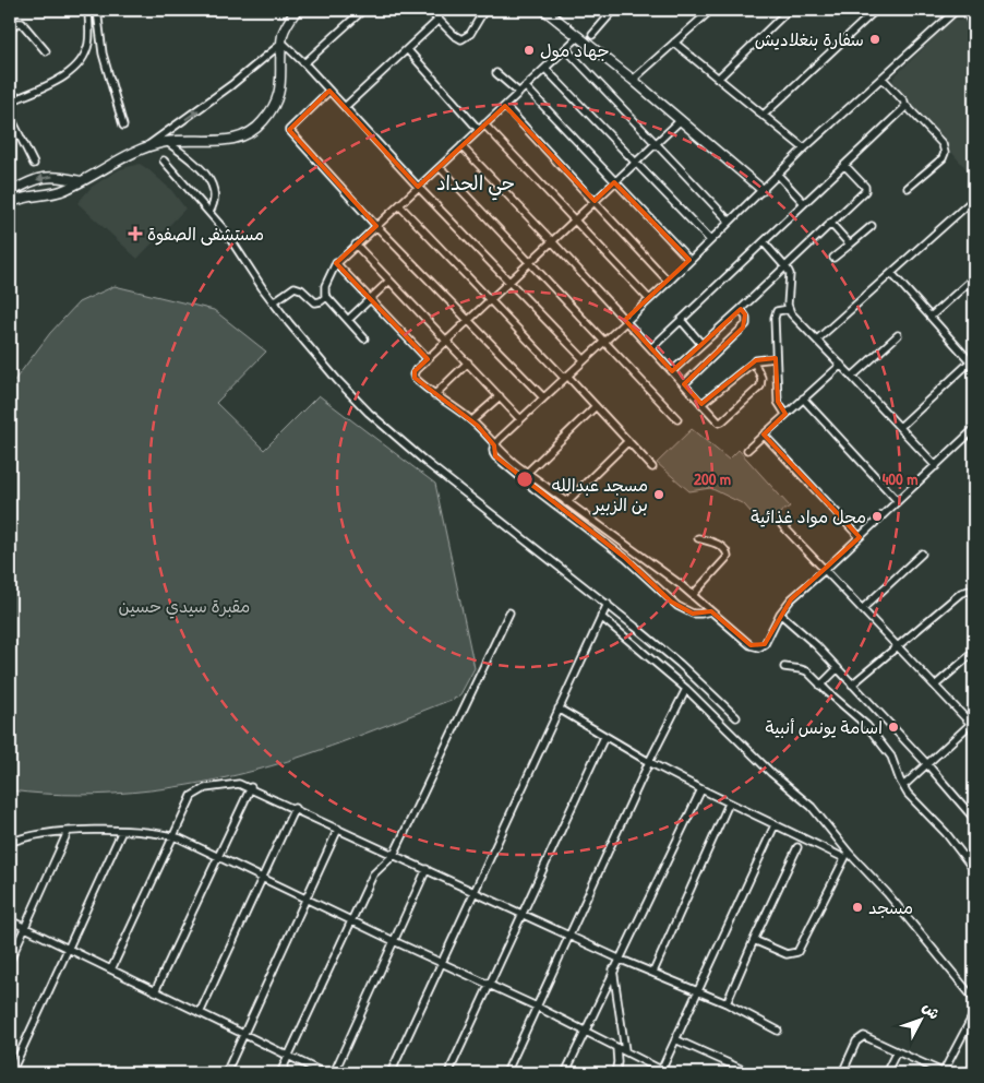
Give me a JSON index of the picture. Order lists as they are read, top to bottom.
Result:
{
  "districts": ["حي الحداد"],
  "parks": ["مقبرة سيدي حسين"],
  "places": {
    "other": [
      "سفارة بنغلاديش",
      "جهاد مول",
      "مسجد عبدالله بن الزبير",
      "محل مواد غذائية",
      "اسامة يونس أنبية",
      "مسجد"
    ],
    "health": ["مستشفى الصفوة"]
  },
  "north": "top right",
  "rings": ["200 m", "400 m"]
}
